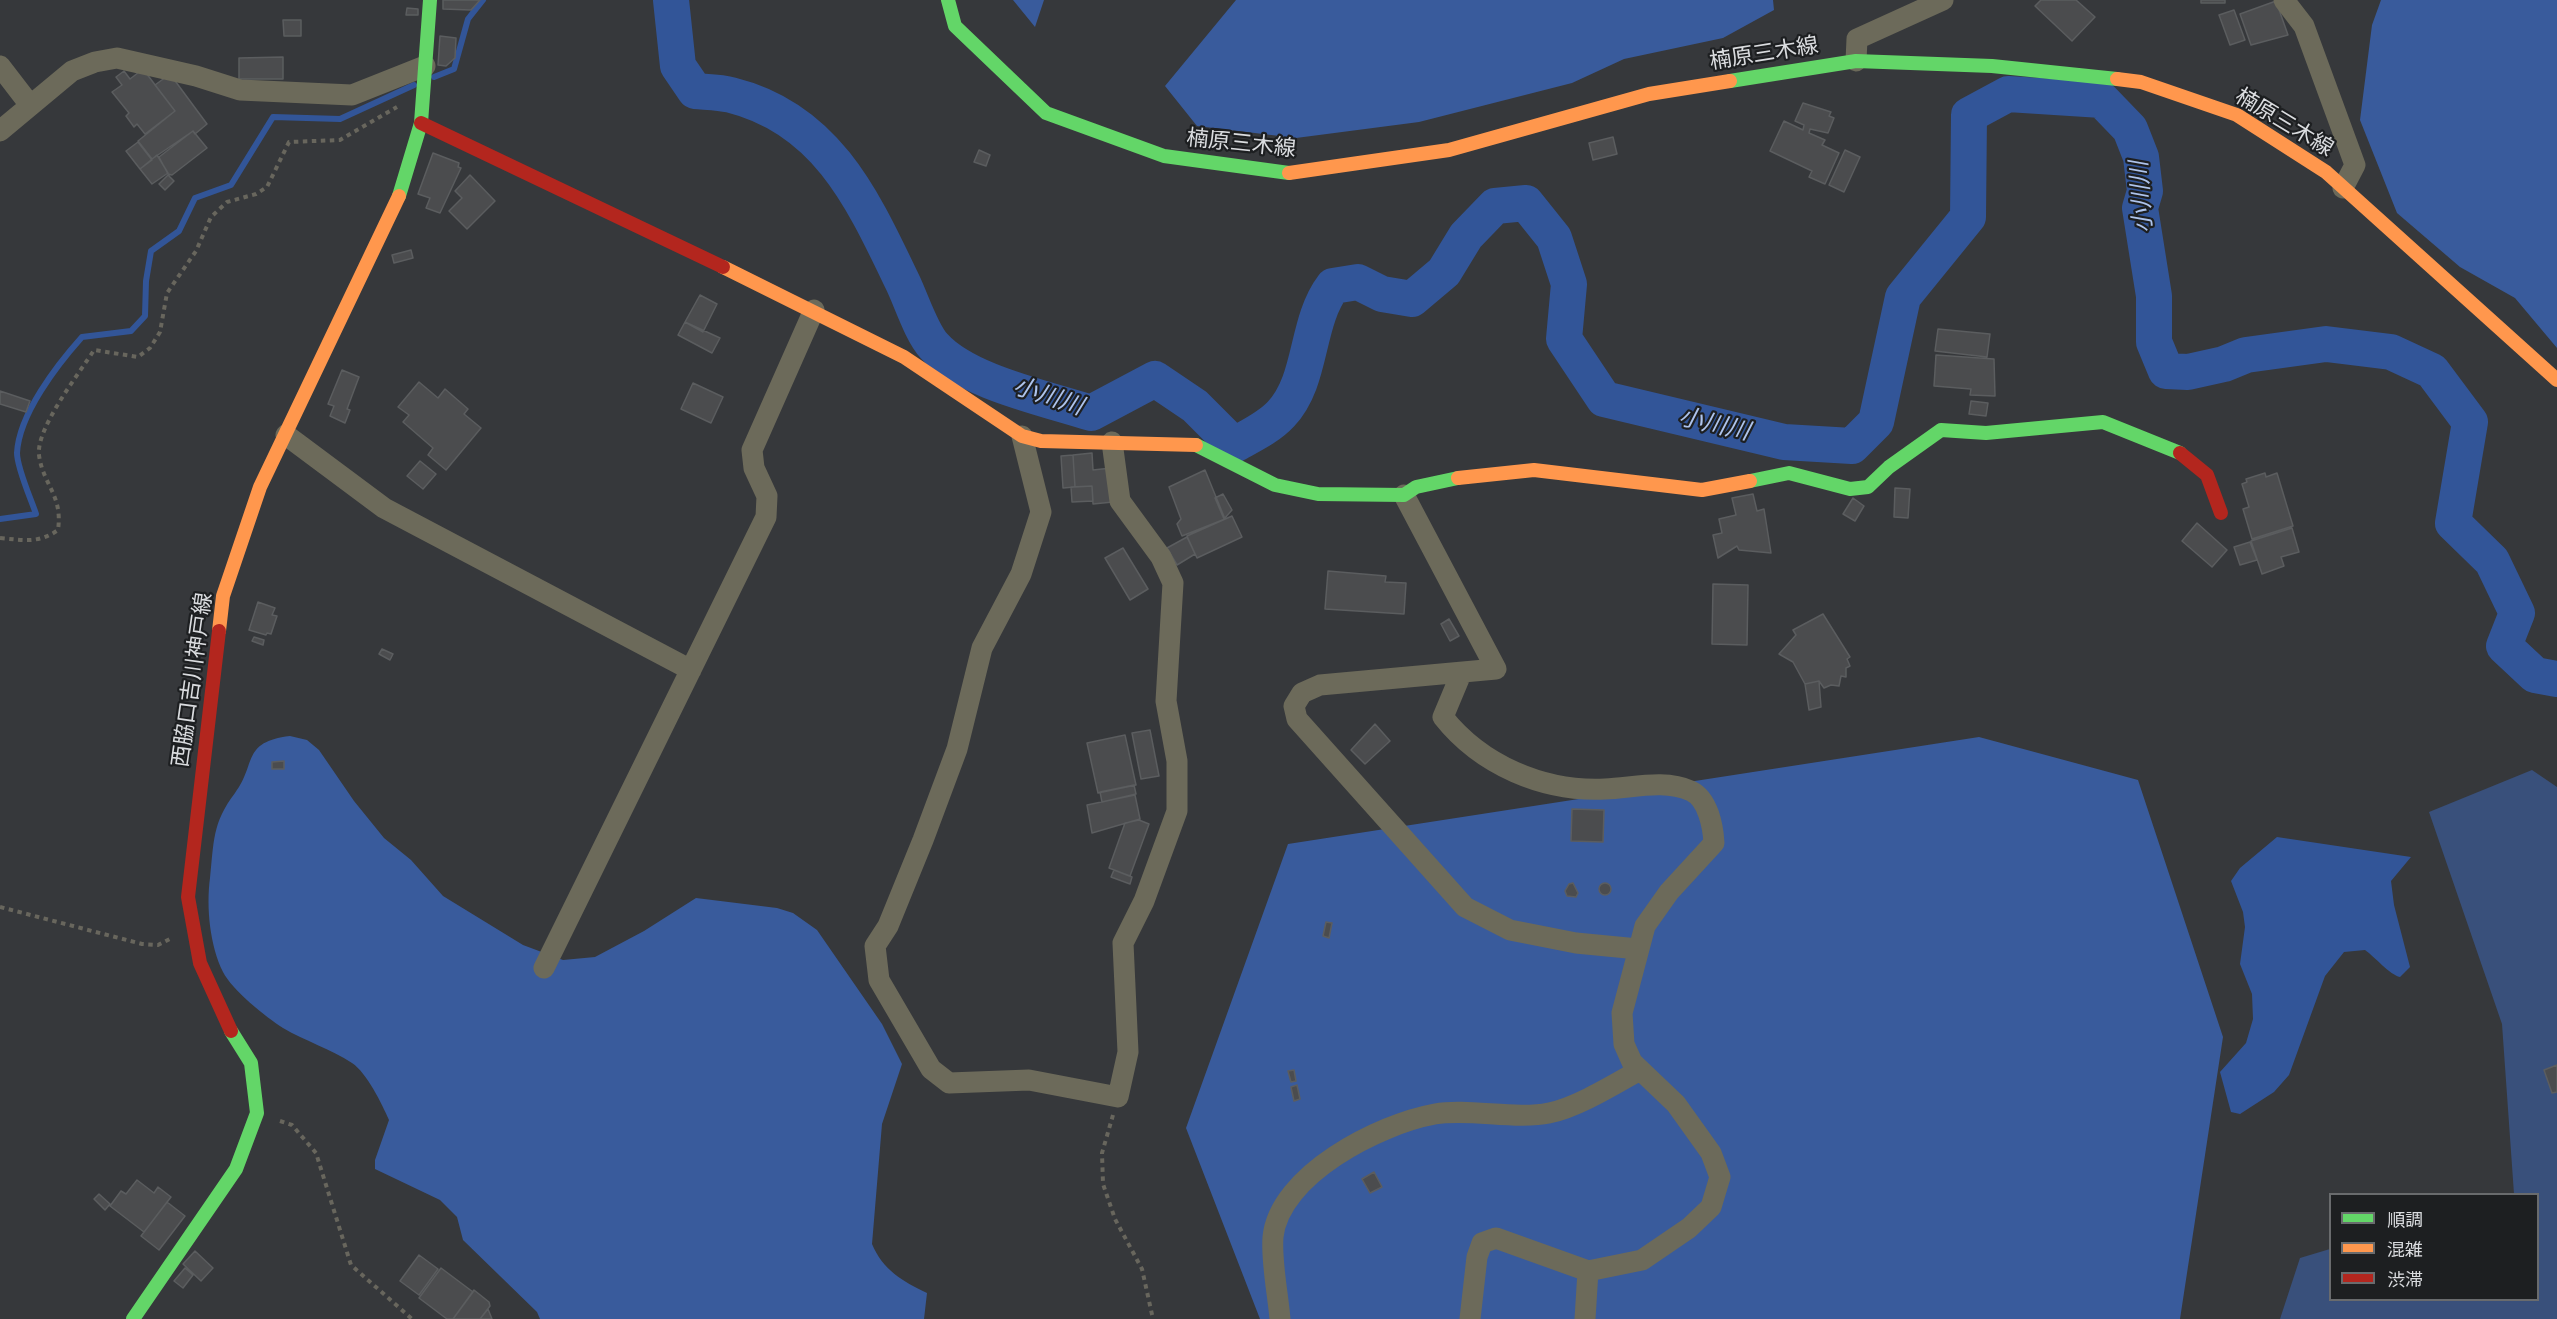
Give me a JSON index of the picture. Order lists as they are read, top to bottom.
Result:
{
  "streets": {
    "main road": ["楠原三木線", "西脇口吉川神戸線"]
  },
  "water": ["小川川"],
  "legend": ["順調", "混雑", "渋滞"]
}
